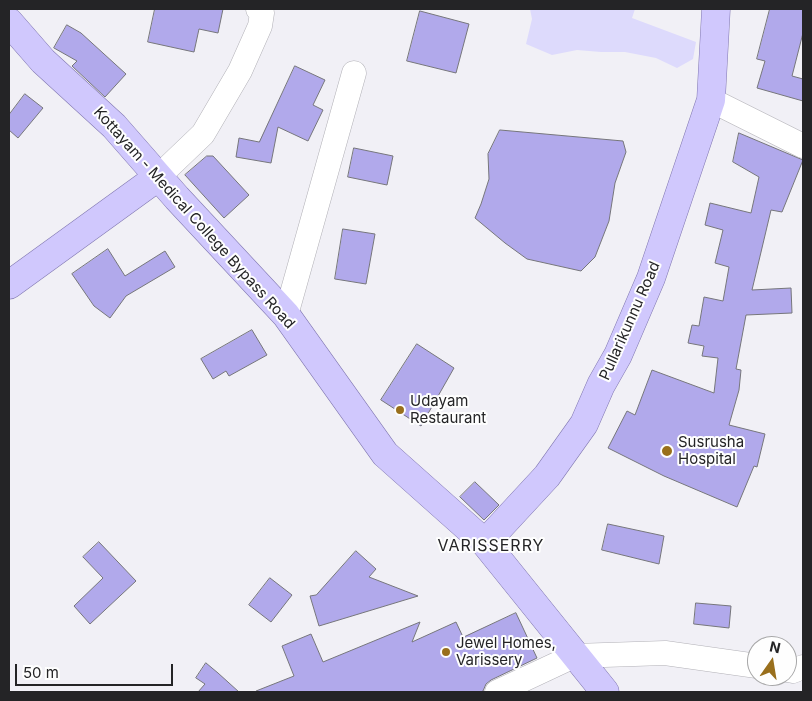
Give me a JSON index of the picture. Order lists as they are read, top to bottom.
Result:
{
  "streets": {
    "main road": ["Kottayam - Medical College Bypass Road", "Pullarikunnu Road"]
  },
  "crossings": [
    ["Kottayam - Medical College Bypass Road", "Pullarikunnu Road"]
  ],
  "districts": ["VARISSERRY"],
  "places": ["Udayam Restaurant", "Susrusha Hospital", "Jewel Homes, Varissery"],
  "scale_bar": "50 m",
  "north": "top"
}
